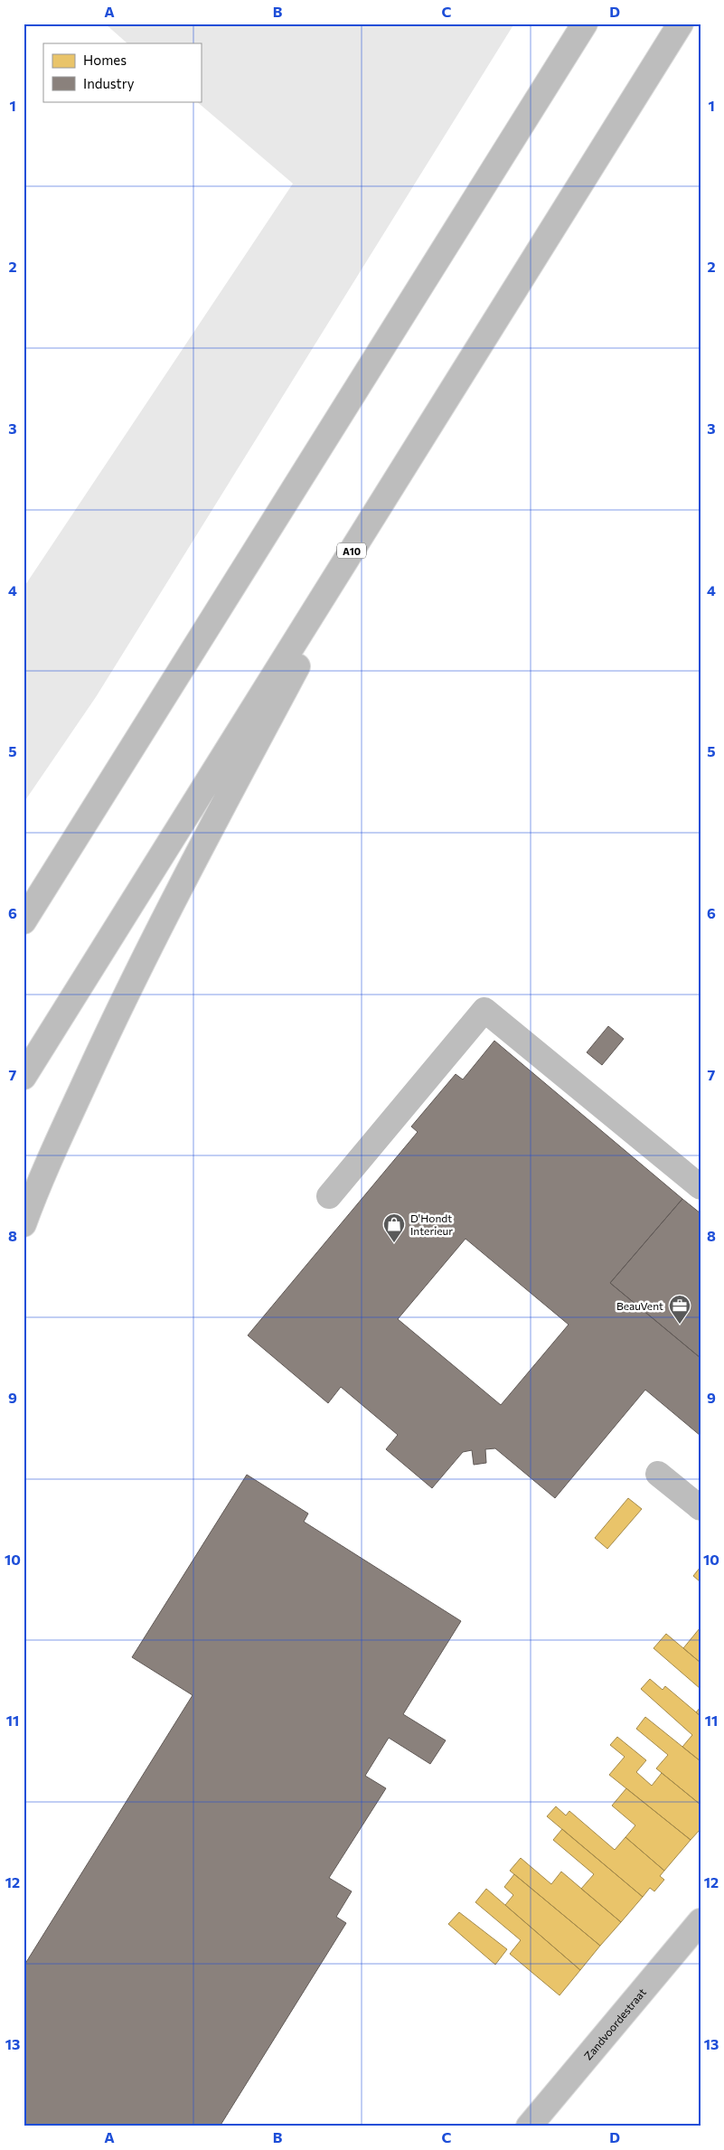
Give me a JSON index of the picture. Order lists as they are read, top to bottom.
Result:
{
  "streets": {
    "main road": ["A10", "Zandvoordestraat"]
  },
  "places": {
    "shop": ["D'Hondt Interieur"],
    "office": ["BeauVent"]
  },
  "legend": ["Homes", "Industry"],
  "grid": {
    "columns": [
      "A",
      "B",
      "C",
      "D"
    ],
    "rows": [
      "1",
      "2",
      "3",
      "4",
      "5",
      "6",
      "7",
      "8",
      "9",
      "10",
      "11",
      "12",
      "13"
    ]
  }
}
